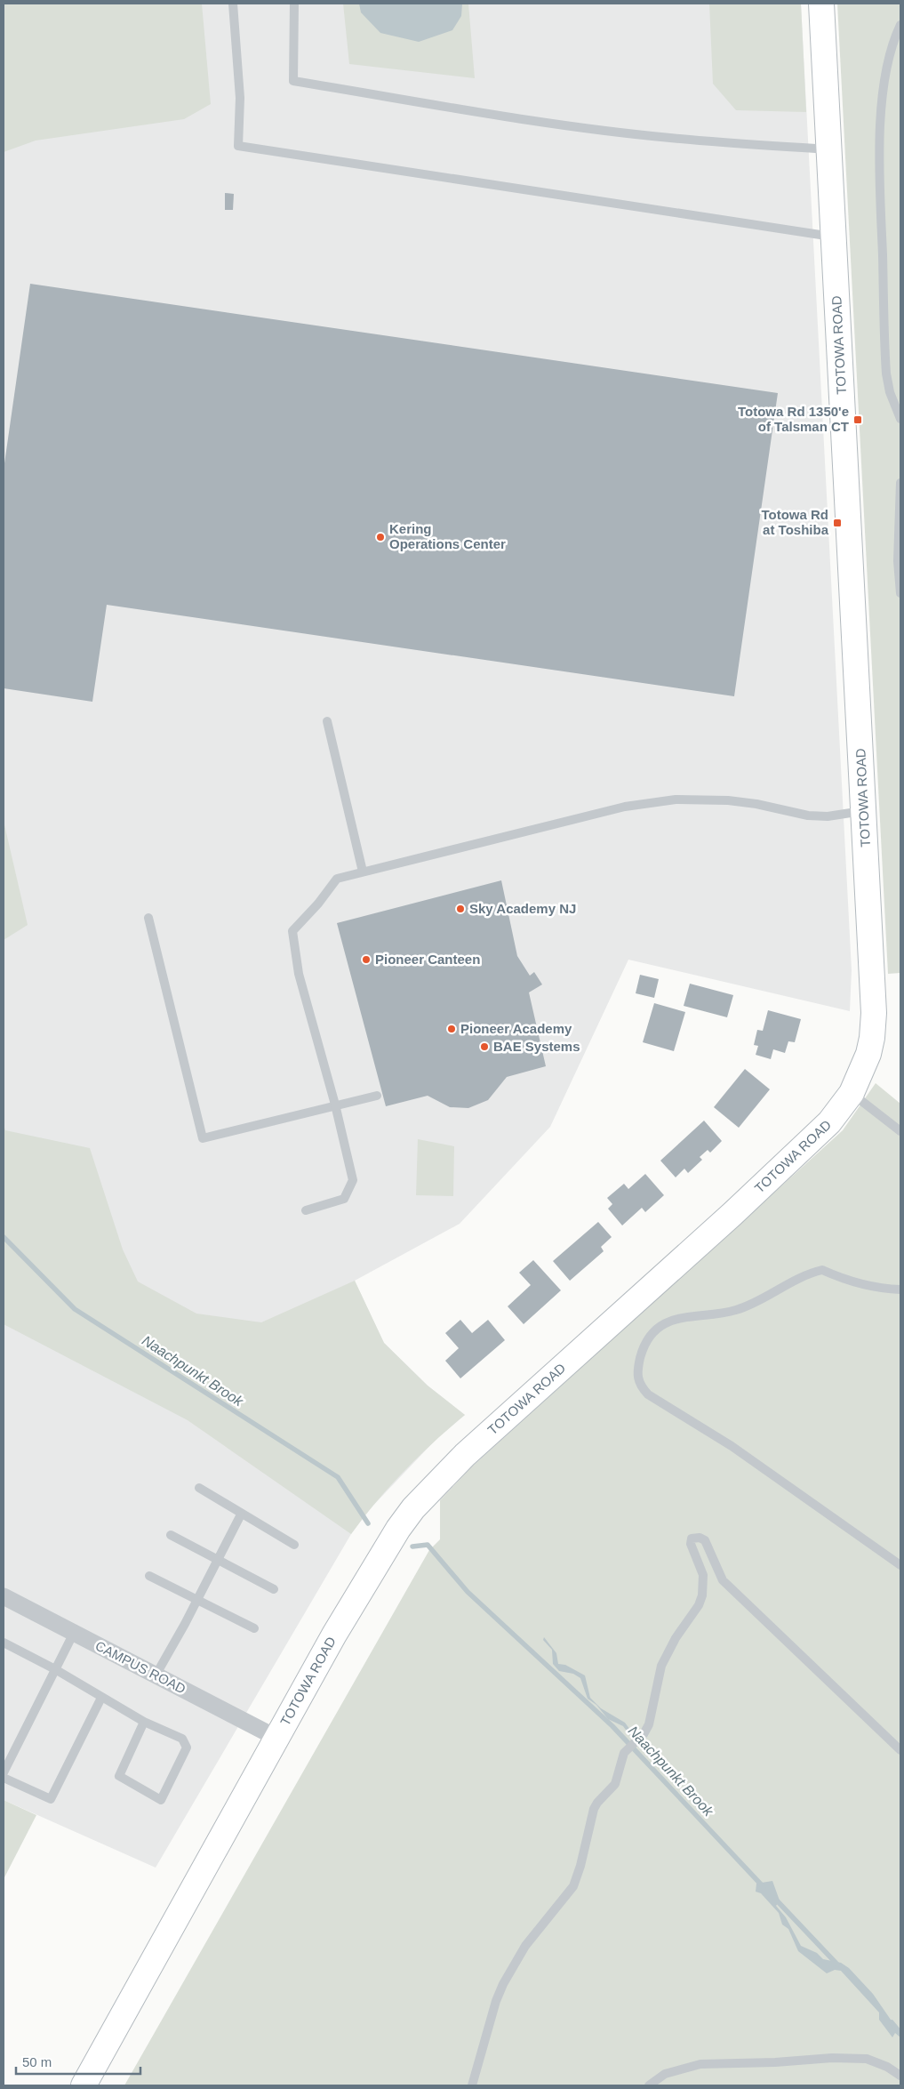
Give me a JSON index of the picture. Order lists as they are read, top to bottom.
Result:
{
  "streets": {
    "main road": ["TOTOWA ROAD"],
    "street": ["CAMPUS ROAD"]
  },
  "crossings": [
    ["TOTOWA ROAD", "CAMPUS ROAD"]
  ],
  "water": ["Naachpunkt Brook"],
  "places": {
    "transit": ["Totowa Rd 1350'e of Talsman CT", "Totowa Rd at Toshiba"],
    "other": [
      "Kering Operations Center",
      "Sky Academy NJ",
      "Pioneer Canteen",
      "Pioneer Academy",
      "BAE Systems"
    ]
  },
  "scale_bar": "50 m"
}
